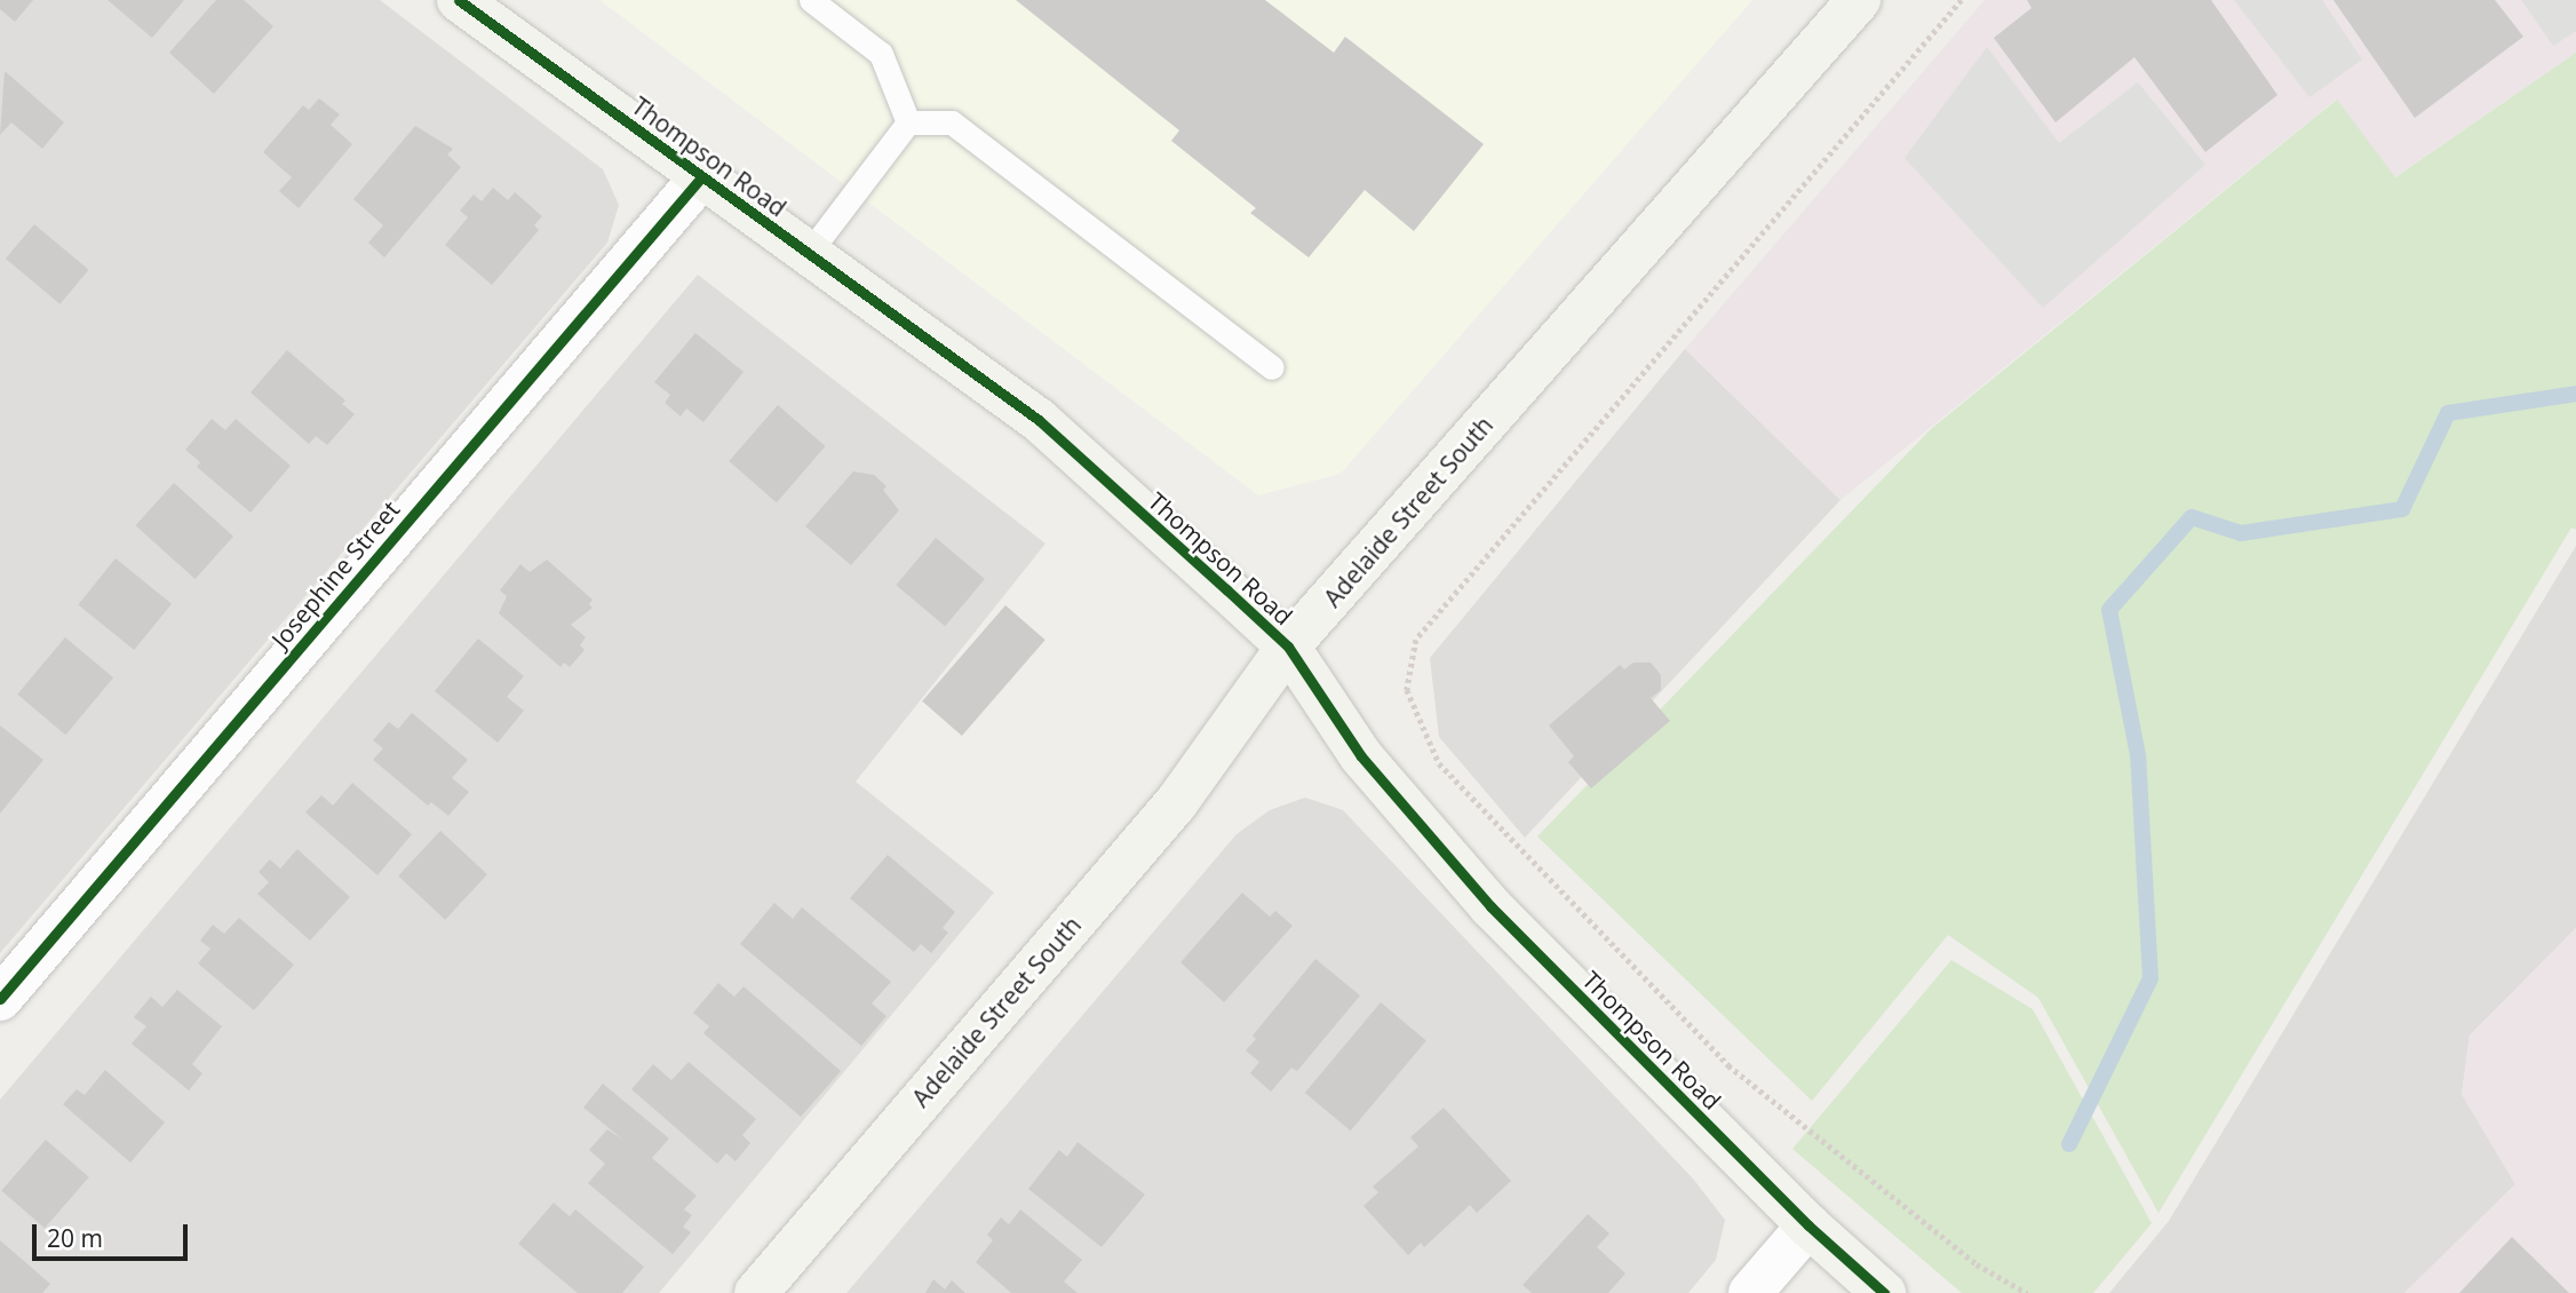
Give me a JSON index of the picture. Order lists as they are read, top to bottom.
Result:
{
  "streets": {
    "street": ["Thompson Road", "Adelaide Street South", "Josephine Street"]
  },
  "crossings": [
    ["Thompson Road", "Adelaide Street South"],
    ["Thompson Road", "Josephine Street"]
  ],
  "scale_bar": "20 m"
}
